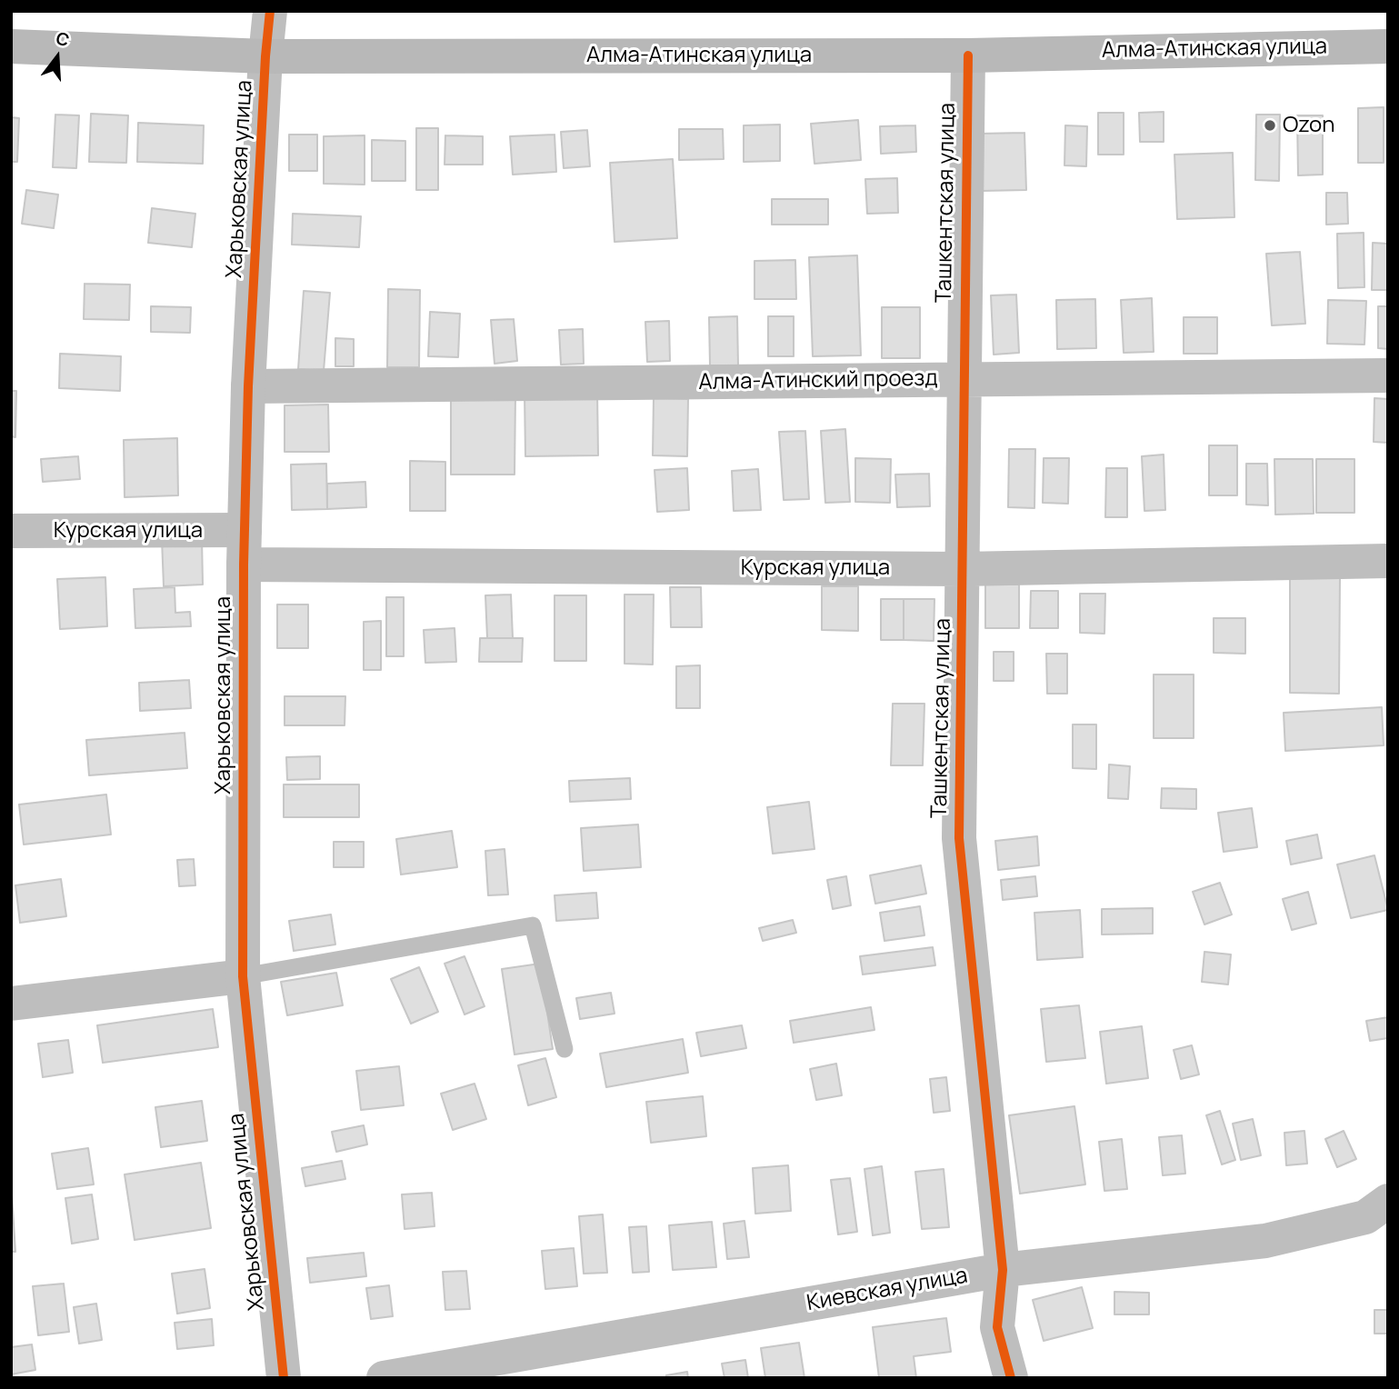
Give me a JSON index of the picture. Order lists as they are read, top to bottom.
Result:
{
  "streets": {
    "main road": ["Алма-Атинская улица"],
    "street": [
      "Харьковская улица",
      "Ташкентская улица",
      "Алма-Атинский проезд",
      "Курская улица",
      "Киевская улица"
    ]
  },
  "crossings": [
    ["Алма-Атинская улица", "Харьковская улица"],
    ["Алма-Атинская улица", "Ташкентская улица"],
    ["Харьковская улица", "Алма-Атинский проезд"],
    ["Харьковская улица", "Курская улица"],
    ["Ташкентская улица", "Алма-Атинский проезд"],
    ["Ташкентская улица", "Курская улица"],
    ["Ташкентская улица", "Киевская улица"]
  ],
  "places": ["Ozon"],
  "north": "top"
}
